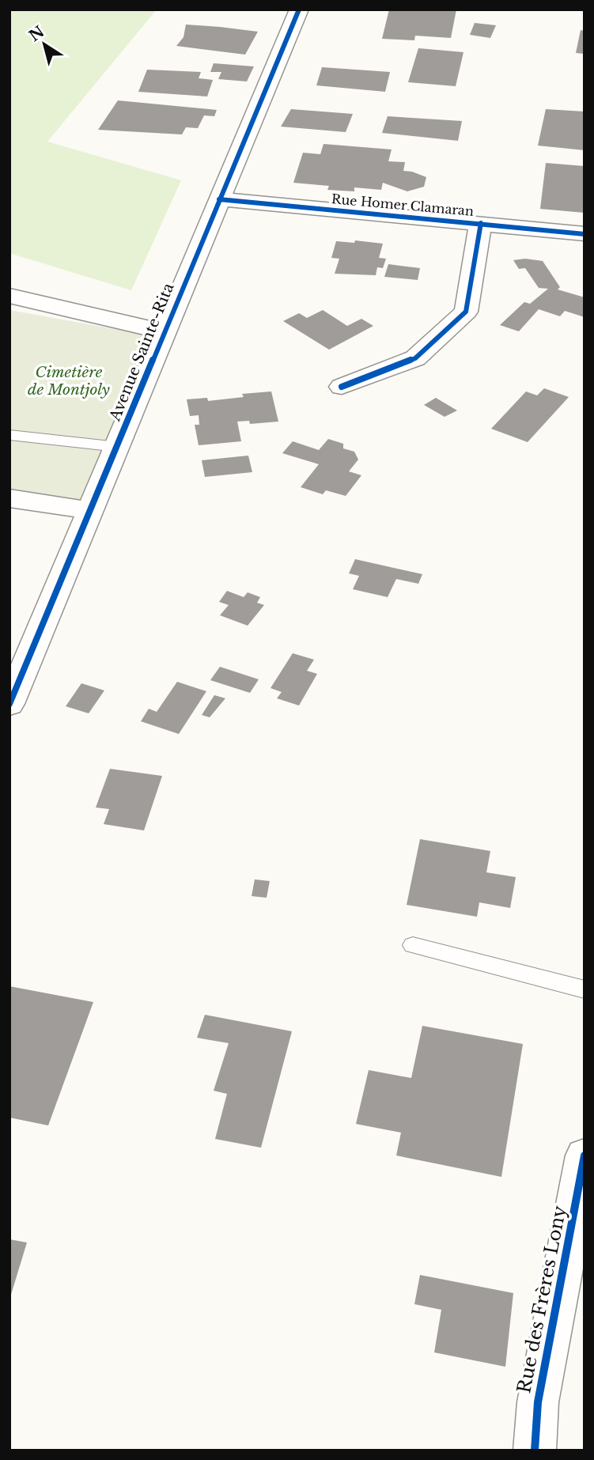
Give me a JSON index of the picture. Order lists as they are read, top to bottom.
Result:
{
  "streets": {
    "street": ["Rue Homer Clamaran", "Avenue Sainte-Rita", "Rue des Frères Lony"]
  },
  "crossings": [
    ["Rue Homer Clamaran", "Avenue Sainte-Rita"]
  ],
  "parks": ["Cimetière de Montjoly"],
  "north": "top left"
}
